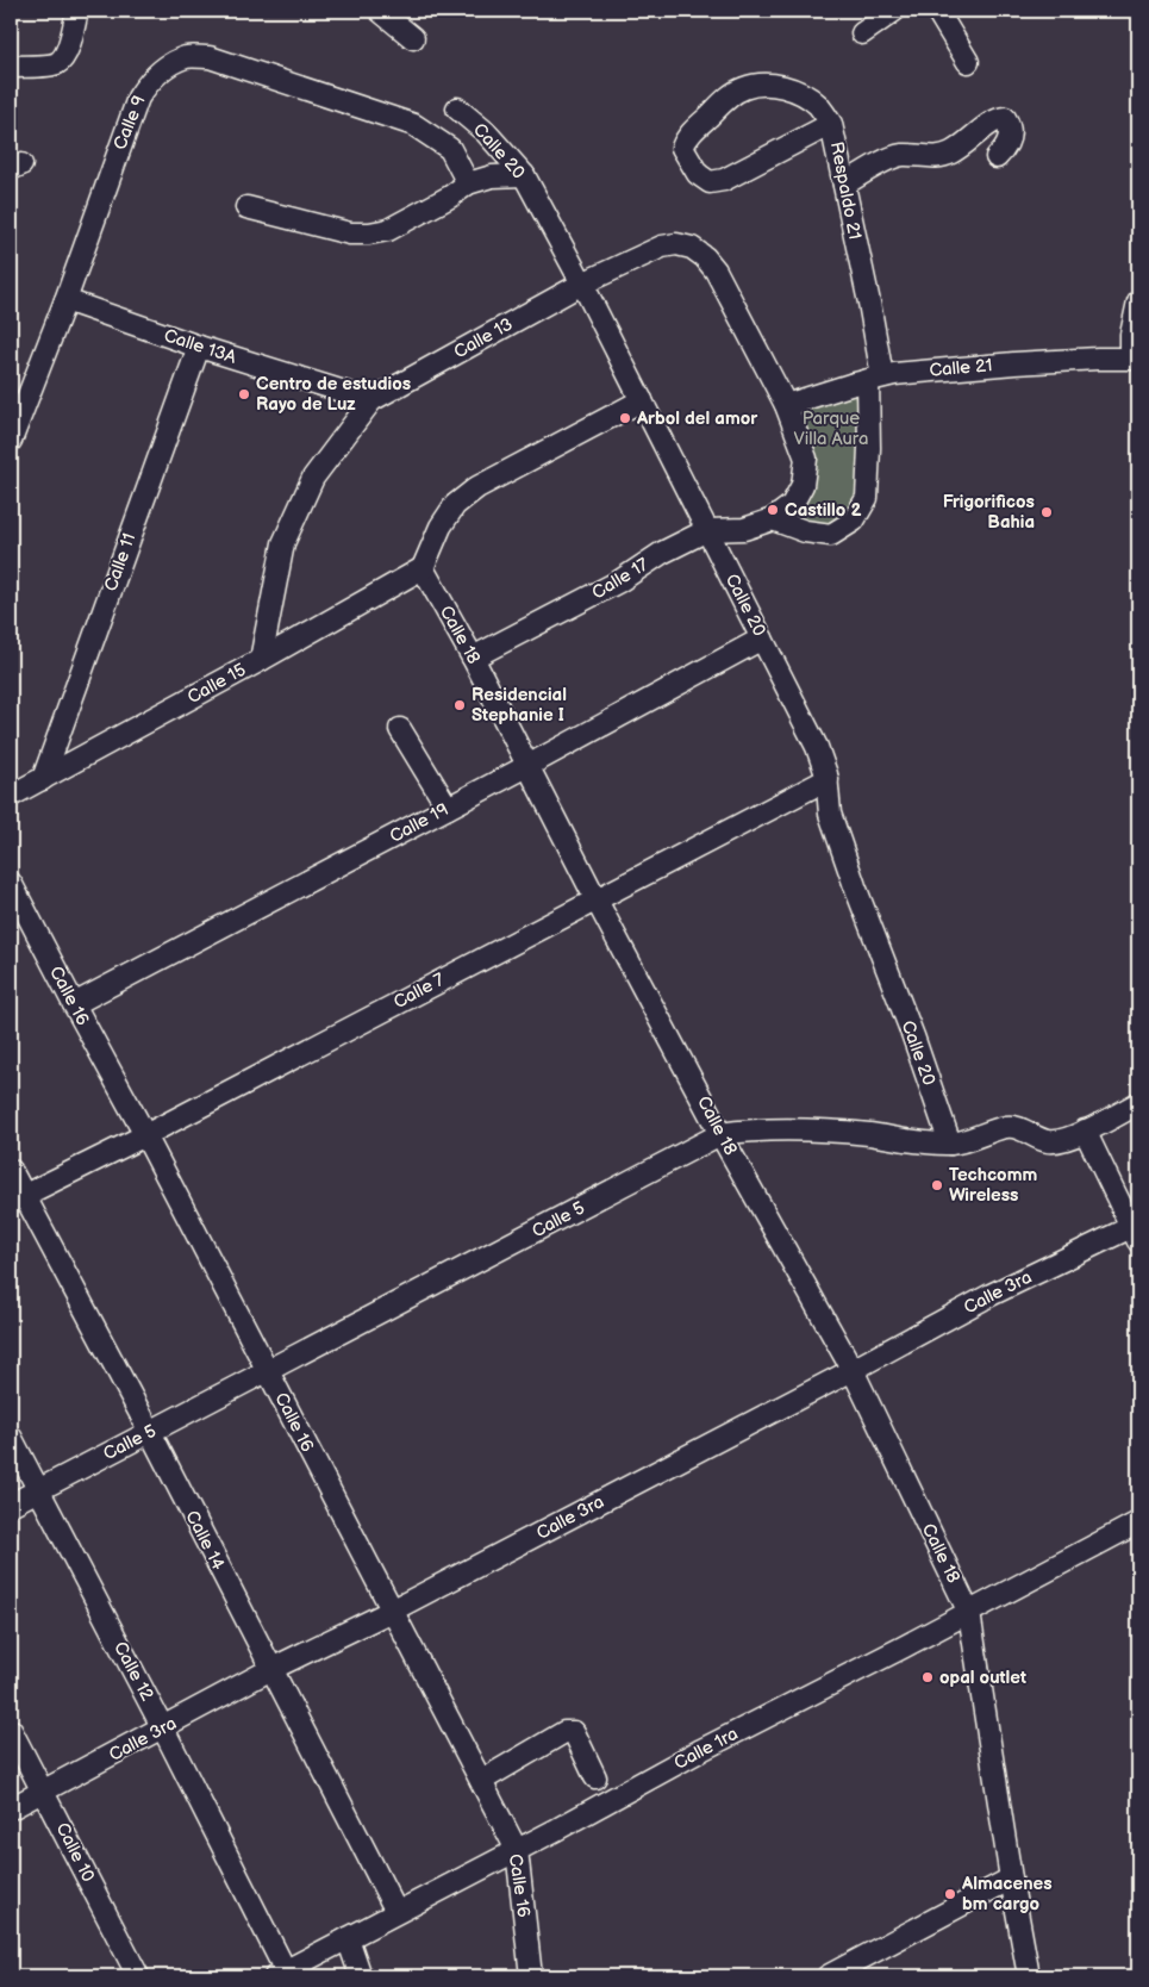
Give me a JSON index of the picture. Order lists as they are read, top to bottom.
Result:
{
  "streets": {
    "street": [
      "Calle 9",
      "Calle 20",
      "Respaldo 21",
      "Calle 13",
      "Calle 13A",
      "Calle 21",
      "Calle 11",
      "Calle 17",
      "Calle 18",
      "Calle 15",
      "Calle 19",
      "Calle 7",
      "Calle 16",
      "Calle 5",
      "Calle 3ra",
      "Calle 14",
      "Calle 12",
      "Calle 1ra",
      "Calle 10"
    ]
  },
  "crossings": [
    ["Calle 9", "Calle 13A"],
    ["Calle 20", "Calle 13"],
    ["Calle 20", "Calle 17"],
    ["Calle 20", "Calle 19"],
    ["Calle 20", "Calle 7"],
    ["Calle 20", "Calle 5"],
    ["Respaldo 21", "Calle 21"],
    ["Calle 13", "Calle 13A"],
    ["Calle 13", "Calle 21"],
    ["Calle 13", "Calle 17"],
    ["Calle 13", "Calle 15"],
    ["Calle 13A", "Calle 11"],
    ["Calle 21", "Calle 17"],
    ["Calle 11", "Calle 15"],
    ["Calle 17", "Calle 18"],
    ["Calle 18", "Calle 15"],
    ["Calle 18", "Calle 19"],
    ["Calle 18", "Calle 7"],
    ["Calle 18", "Calle 5"],
    ["Calle 18", "Calle 3ra"],
    ["Calle 18", "Calle 1ra"],
    ["Calle 19", "Calle 16"],
    ["Calle 7", "Calle 16"],
    ["Calle 7", "Calle 14"],
    ["Calle 16", "Calle 5"],
    ["Calle 16", "Calle 3ra"],
    ["Calle 16", "Calle 1ra"],
    ["Calle 5", "Calle 14"],
    ["Calle 5", "Calle 12"],
    ["Calle 3ra", "Calle 14"],
    ["Calle 3ra", "Calle 12"],
    ["Calle 3ra", "Calle 10"],
    ["Calle 14", "Calle 1ra"],
    ["Calle 12", "Calle 1ra"]
  ],
  "parks": ["Parque Villa Aura"],
  "places": [
    "Centro de estudios Rayo de Luz",
    "Arbol del amor",
    "Castillo 2",
    "Frigorificos Bahia",
    "Residencial Stephanie I",
    "Techcomm Wireless",
    "opal outlet",
    "Almacenes bm cargo"
  ]
}
